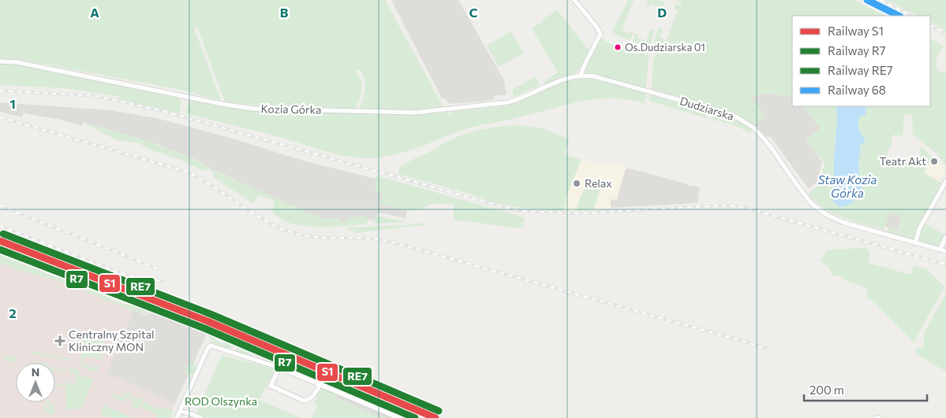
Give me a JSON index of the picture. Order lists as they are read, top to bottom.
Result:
{
  "streets": {
    "street": ["Dudziarska", "Kozia Górka"]
  },
  "crossings": [
    ["Dudziarska", "Kozia Górka"]
  ],
  "water": ["Staw Kozia Górka"],
  "parks": ["ROD Olszynka"],
  "places": {
    "other": ["Os.Dudziarska 01", "Teatr Akt", "Relax"],
    "health": ["Centralny Szpital Kliniczny MON"]
  },
  "lines": [
    "rail line 68",
    "rail line RE7",
    "rail line S1",
    "rail line R7"
  ],
  "legend": [
    "Railway S1",
    "Railway R7",
    "Railway RE7",
    "Railway 68"
  ],
  "scale_bar": "200 m",
  "north": "top",
  "grid": {
    "columns": [
      "A",
      "B",
      "C",
      "D"
    ],
    "rows": ["1", "2"]
  }
}
